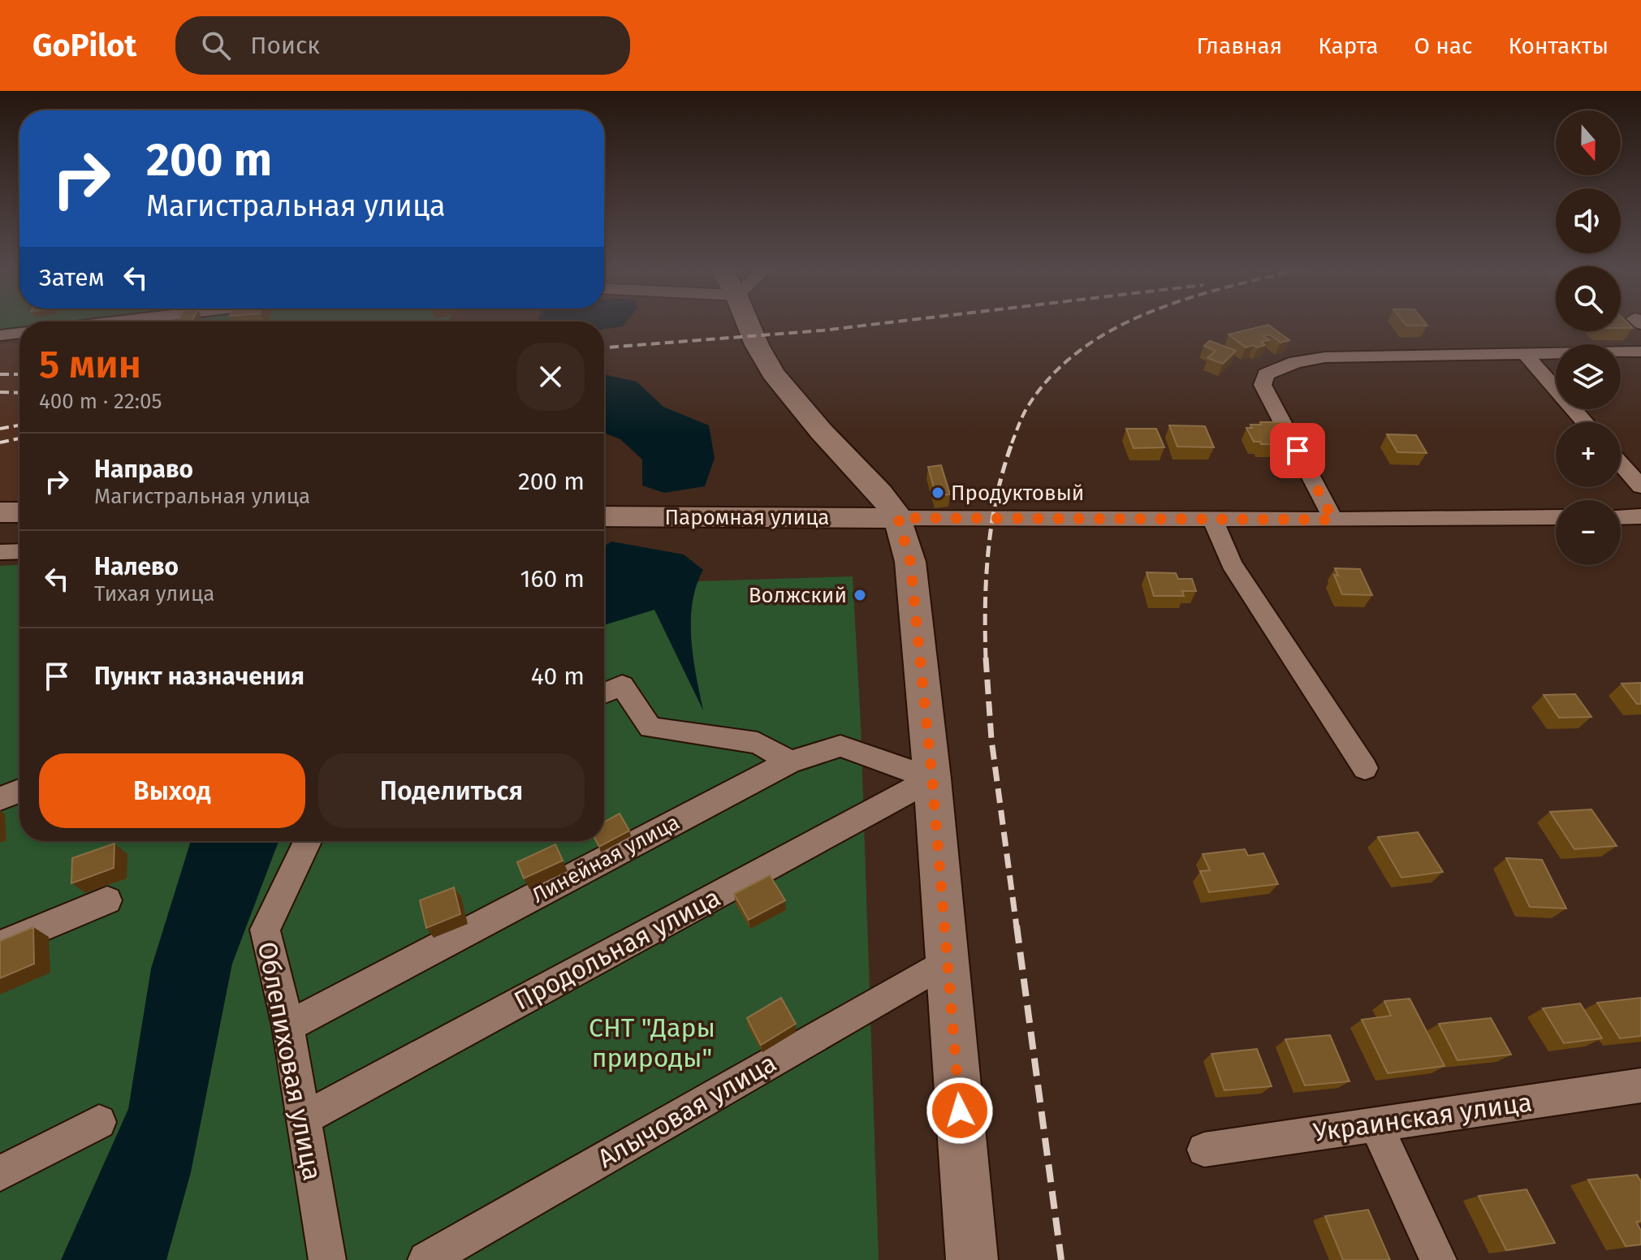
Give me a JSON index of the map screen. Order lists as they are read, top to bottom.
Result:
{
  "streets": {
    "street": [
      "Паромная улица",
      "Линейная улица",
      "Продольная улица",
      "Облепиховая улица",
      "Алычовая улица",
      "Украинская улица"
    ]
  },
  "crossings": [
    ["Линейная улица", "Продольная улица"],
    ["Линейная улица", "Облепиховая улица"],
    ["Продольная улица", "Облепиховая улица"]
  ],
  "parks": ["СНТ \"Дары природы\""],
  "places": ["Продуктовый", "Волжский"],
  "north": "bottom",
  "page": {
    "header": "GoPilot",
    "search": "Поиск",
    "nav": [
      "Главная",
      "Карта",
      "О нас",
      "Контакты"
    ],
    "map_buttons": ["+", "−"],
    "turn": ["200 m", "Магистральная улица"],
    "then": "Затем",
    "heading": ["5 мин", "400 m · 22:05"],
    "list": [
      {
        "name": "Направо",
        "note": "Магистральная улица",
        "value": "200 m"
      },
      {
        "name": "Налево",
        "note": "Тихая улица",
        "value": "160 m"
      },
      {
        "name": "Пункт назначения",
        "value": "40 m"
      }
    ],
    "buttons": ["Выход", "Поделиться"]
  }
}
